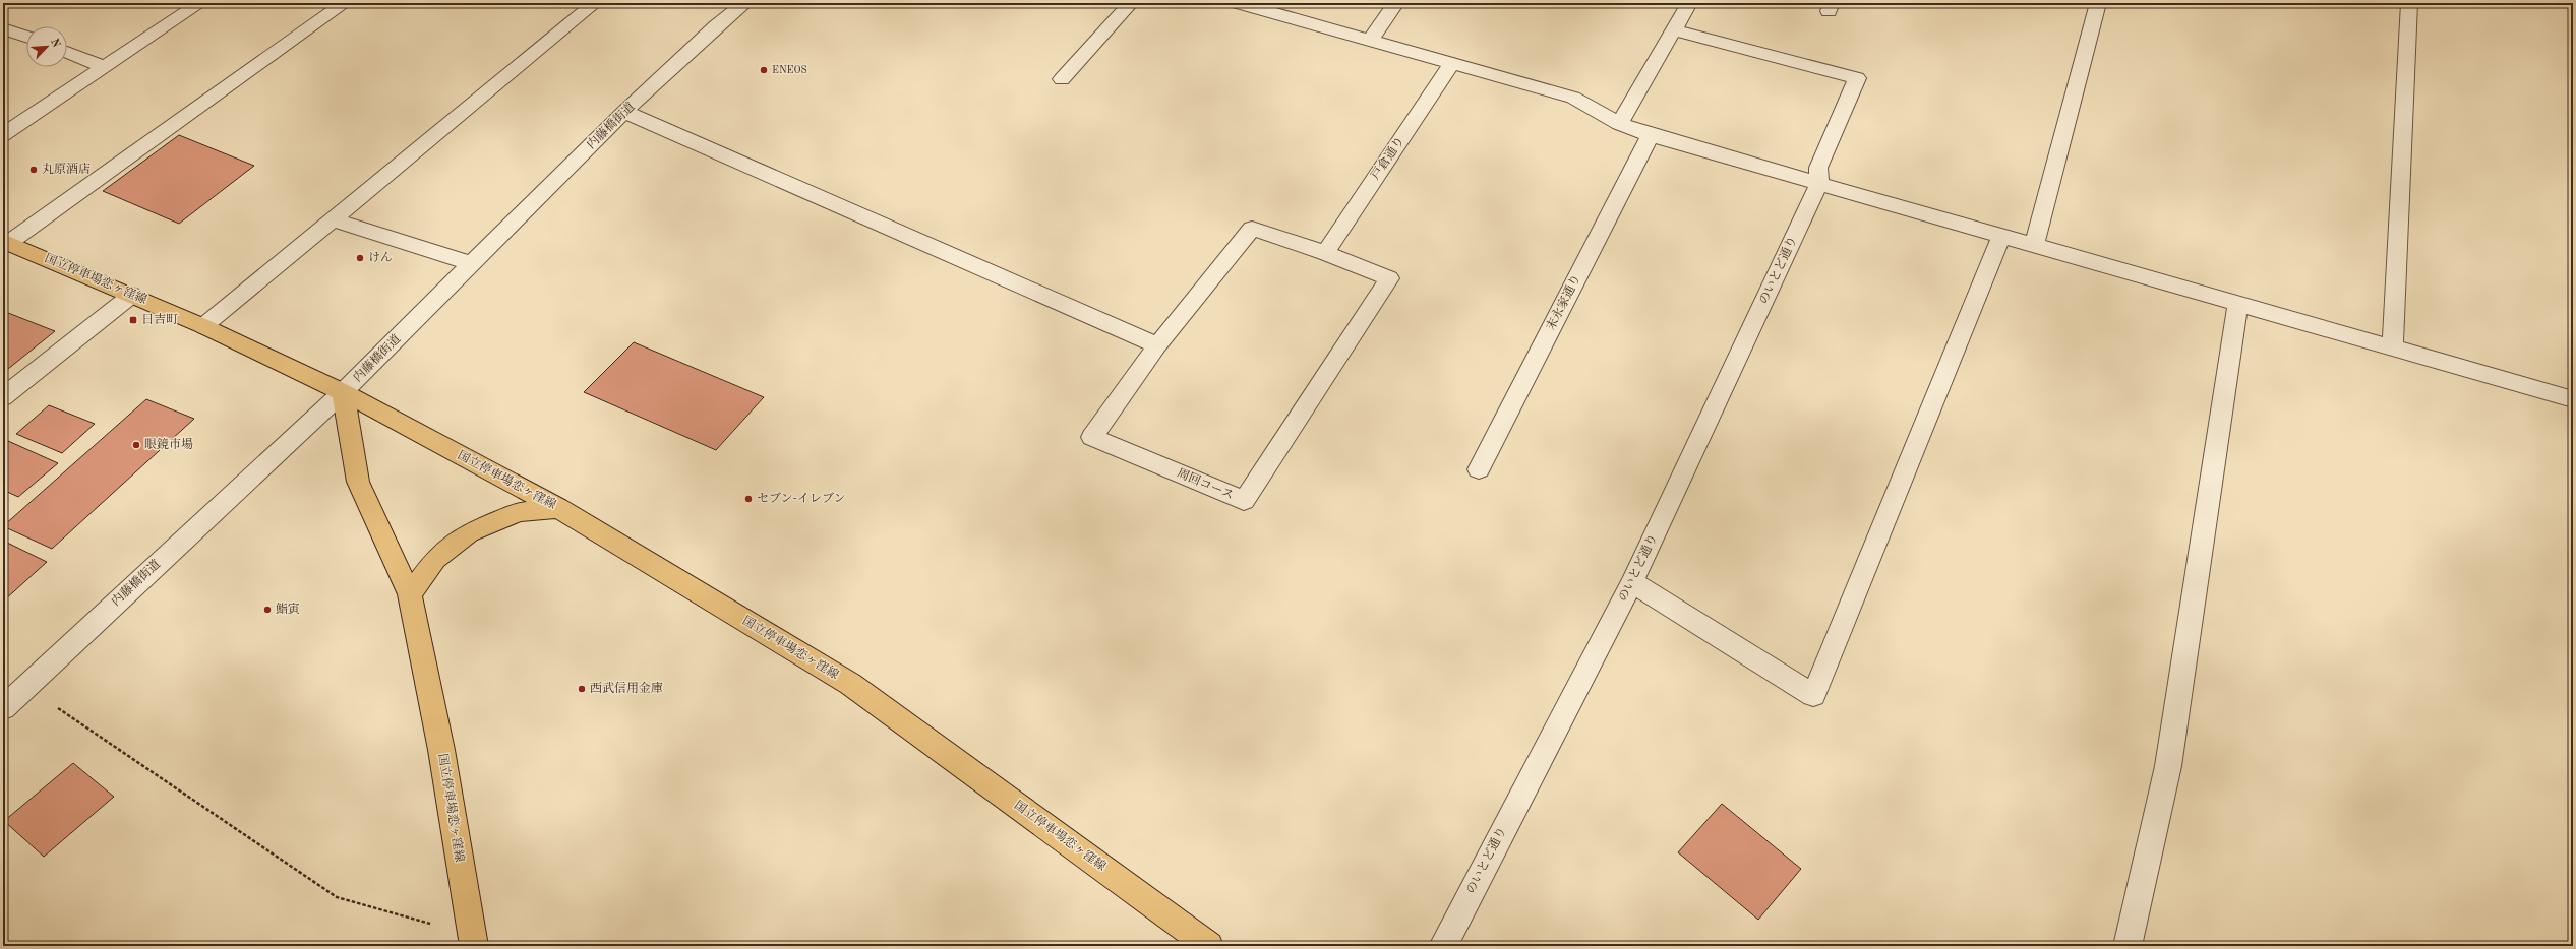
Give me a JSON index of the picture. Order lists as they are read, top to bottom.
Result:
{
  "streets": {
    "main road": ["国立停車場恋ヶ窪線"],
    "street": [
      "内藤橋街道",
      "戸倉通り",
      "のいとど通り",
      "末永家通り",
      "周回コース"
    ]
  },
  "crossings": [
    ["内藤橋街道", "国立停車場恋ヶ窪線"],
    ["戸倉通り", "周回コース"]
  ],
  "places": {
    "other": [
      "ENEOS",
      "丸原酒店",
      "けん",
      "眼鏡市場",
      "セブン-イレブン",
      "鮨寅",
      "西武信用金庫"
    ],
    "transit": ["日吉町"]
  },
  "north": "top right"
}
